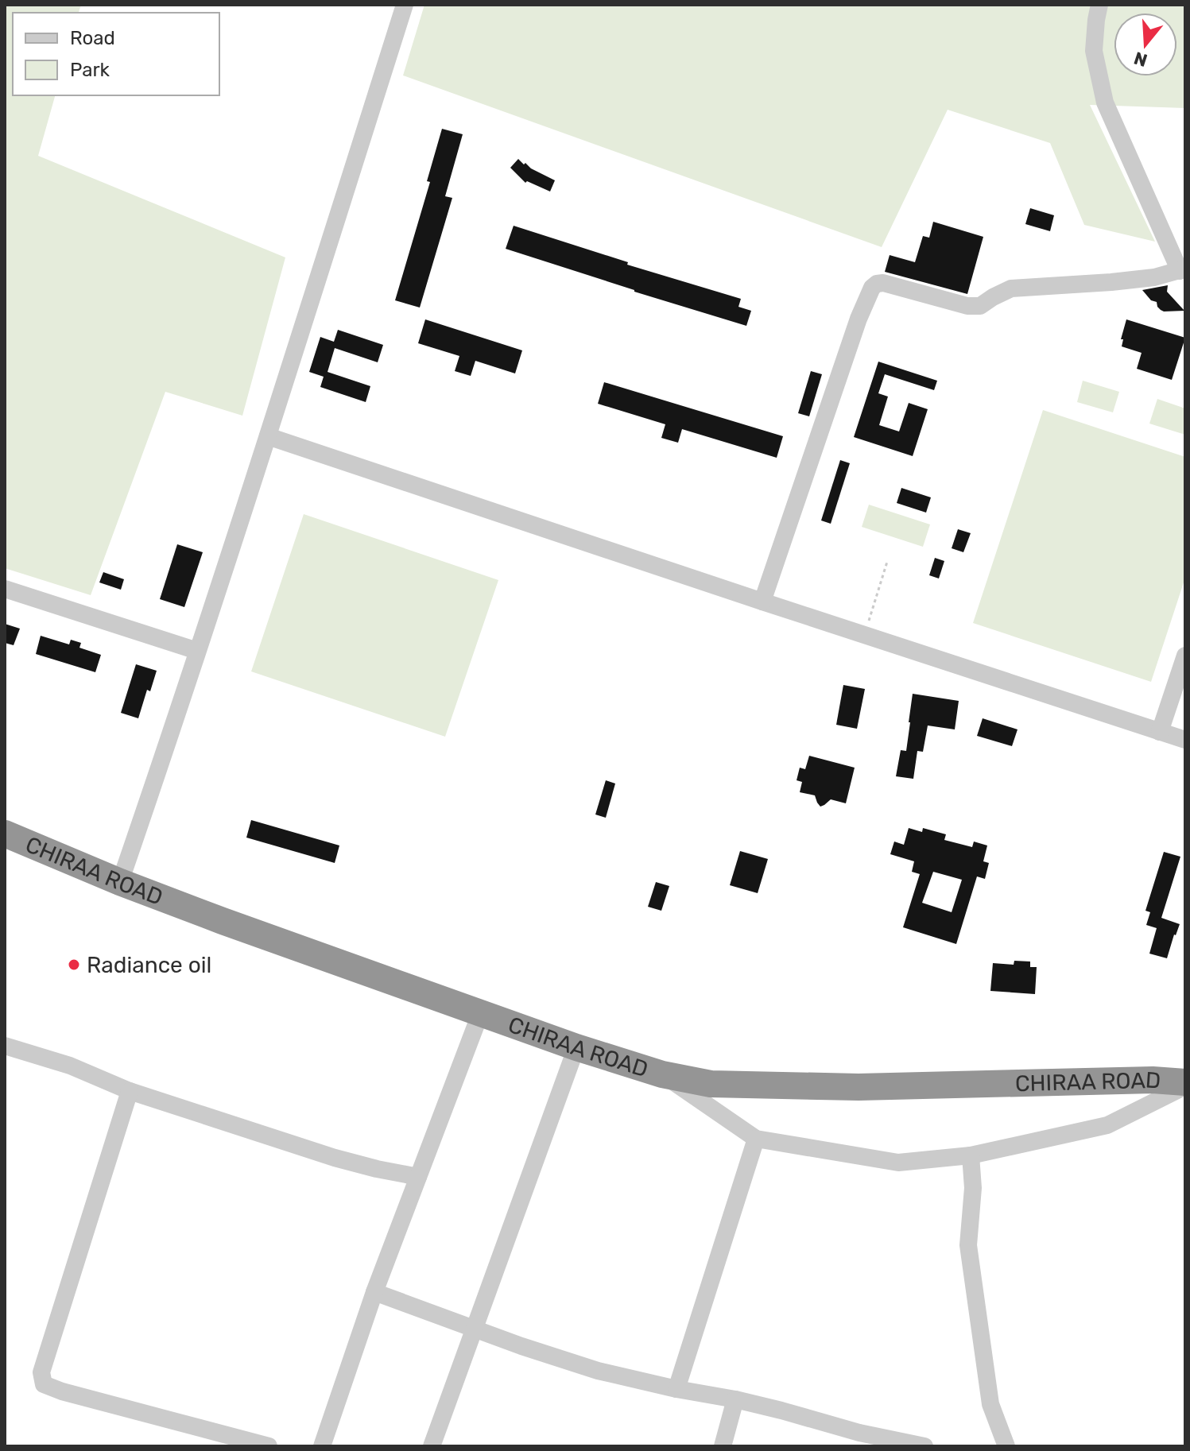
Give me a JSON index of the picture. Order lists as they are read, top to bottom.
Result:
{
  "streets": {
    "highway": ["CHIRAA ROAD"]
  },
  "places": ["Radiance oil"],
  "legend": ["Road", "Park"],
  "north": "bottom"
}
